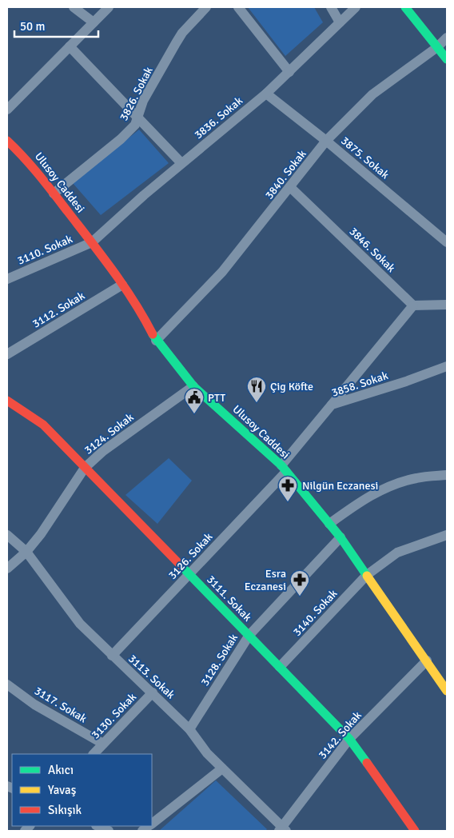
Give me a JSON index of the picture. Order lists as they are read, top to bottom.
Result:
{
  "streets": {
    "street": [
      "3826. Sokak",
      "3836. Sokak",
      "3875. Sokak",
      "3840. Sokak",
      "Ulusoy Caddesi",
      "3110. Sokak",
      "3846. Sokak",
      "3112. Sokak",
      "3858. Sokak",
      "3124. Sokak",
      "3126. Sokak",
      "3111. Sokak",
      "3140. Sokak",
      "3128. Sokak",
      "3113. Sokak",
      "3117. Sokak",
      "3130. Sokak",
      "3142. Sokak"
    ]
  },
  "crossings": [
    ["3826. Sokak", "Ulusoy Caddesi"],
    ["3836. Sokak", "3875. Sokak"],
    ["3836. Sokak", "Ulusoy Caddesi"],
    ["3836. Sokak", "3110. Sokak"],
    ["3875. Sokak", "3840. Sokak"],
    ["3840. Sokak", "Ulusoy Caddesi"],
    ["3840. Sokak", "3846. Sokak"],
    ["Ulusoy Caddesi", "3110. Sokak"],
    ["Ulusoy Caddesi", "3112. Sokak"],
    ["Ulusoy Caddesi", "3858. Sokak"],
    ["Ulusoy Caddesi", "3124. Sokak"],
    ["Ulusoy Caddesi", "3126. Sokak"],
    ["Ulusoy Caddesi", "3140. Sokak"],
    ["Ulusoy Caddesi", "3128. Sokak"],
    ["Ulusoy Caddesi", "3142. Sokak"],
    ["3858. Sokak", "3126. Sokak"],
    ["3124. Sokak", "3111. Sokak"],
    ["3124. Sokak", "3113. Sokak"],
    ["3126. Sokak", "3111. Sokak"],
    ["3126. Sokak", "3113. Sokak"],
    ["3111. Sokak", "3140. Sokak"],
    ["3111. Sokak", "3128. Sokak"],
    ["3111. Sokak", "3142. Sokak"],
    ["3128. Sokak", "3113. Sokak"],
    ["3113. Sokak", "3130. Sokak"],
    ["3113. Sokak", "3142. Sokak"],
    ["3117. Sokak", "3130. Sokak"]
  ],
  "places": {
    "restaurant": ["Çig Köfte"],
    "public building": ["PTT"],
    "pharmacy": ["Nilgün Eczanesi", "Esra Eczanesi"]
  },
  "legend": ["Akıcı", "Yavaş", "Sıkışık"],
  "scale_bar": "50 m"
}
